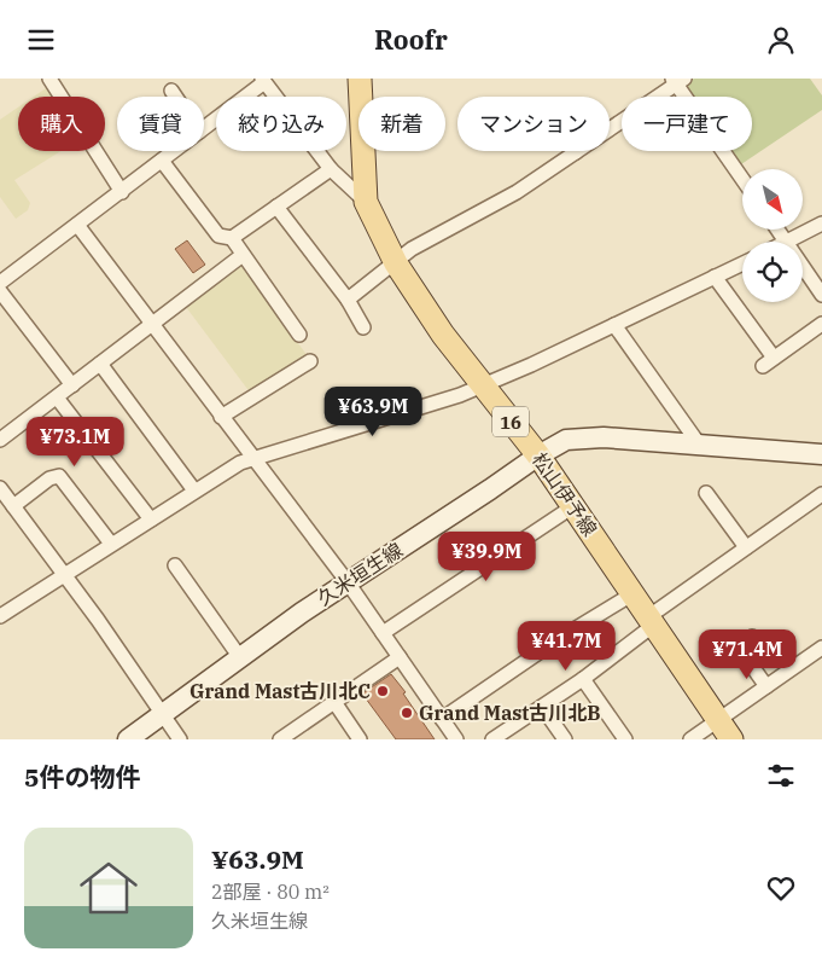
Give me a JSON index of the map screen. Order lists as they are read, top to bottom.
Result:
{
  "streets": {
    "main road": ["16", "松山伊予線", "久米垣生線"]
  },
  "crossings": [
    ["松山伊予線", "久米垣生線"]
  ],
  "places": ["Grand Mast古川北C", "Grand Mast古川北B"],
  "north": "bottom right",
  "page": {
    "header": "Roofr",
    "chip": [
      "購入",
      "賃貸",
      "絞り込み",
      "新着",
      "マンション",
      "一戸建て"
    ],
    "price": [
      "¥63.9M",
      "¥73.1M",
      "¥39.9M",
      "¥41.7M",
      "¥71.4M"
    ],
    "heading": "5件の物件",
    "list": [
      {
        "name": "¥63.9M",
        "note": "2部屋 · 80 m² · 久米垣生線"
      }
    ]
  }
}
